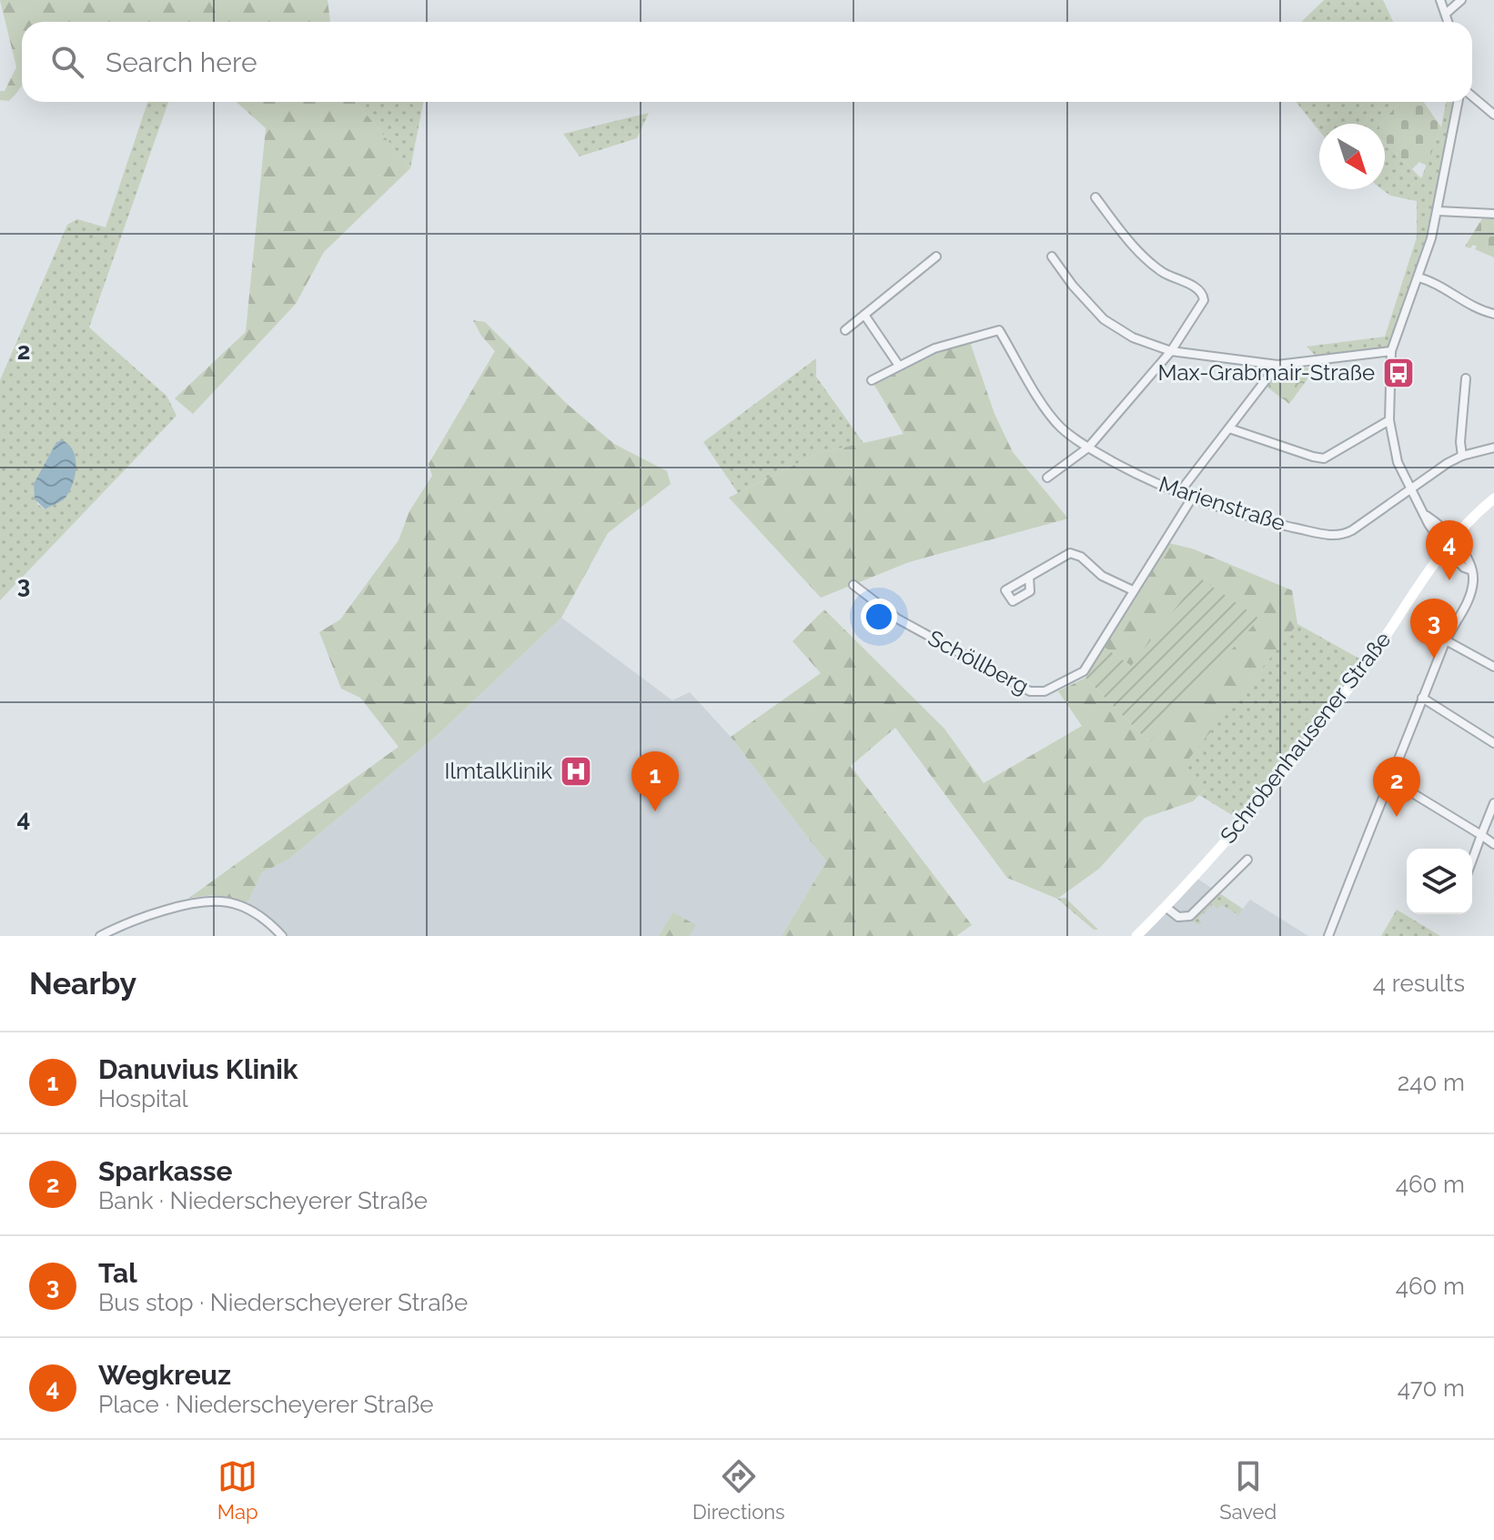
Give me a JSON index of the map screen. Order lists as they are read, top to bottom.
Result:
{
  "streets": {
    "main road": ["Schrobenhausener Straße"],
    "street": ["Marienstraße", "Schöllberg"]
  },
  "crossings": [
    ["Marienstraße", "Schöllberg"]
  ],
  "places": {
    "bus stop": ["Max-Grabmair-Straße"],
    "hospital": ["Ilmtalklinik"]
  },
  "north": "bottom right",
  "page": {
    "search": "Search here",
    "pins": [
      "4",
      "3",
      "1",
      "2"
    ],
    "heading": ["Nearby", "4 results"],
    "list": [
      {
        "mark": "1",
        "name": "Danuvius Klinik",
        "note": "Hospital",
        "value": "240 m"
      },
      {
        "mark": "2",
        "name": "Sparkasse",
        "note": "Bank · Niederscheyerer Straße",
        "value": "460 m"
      },
      {
        "mark": "3",
        "name": "Tal",
        "note": "Bus stop · Niederscheyerer Straße",
        "value": "460 m"
      },
      {
        "mark": "4",
        "name": "Wegkreuz",
        "note": "Place · Niederscheyerer Straße",
        "value": "470 m"
      }
    ],
    "nav": ["Map", "Directions", "Saved"]
  },
  "grid": {
    "rows": ["2", "3", "4"]
  }
}
